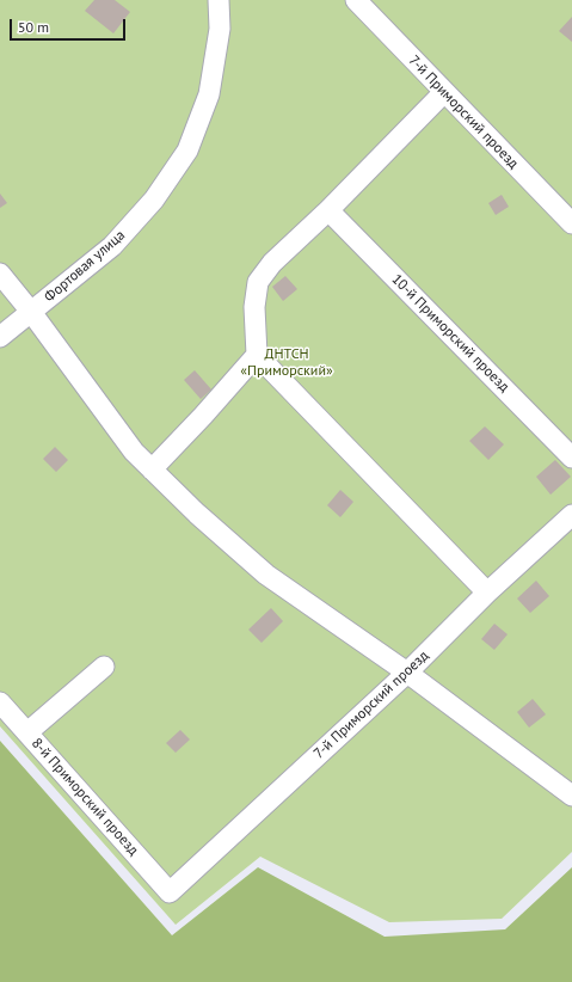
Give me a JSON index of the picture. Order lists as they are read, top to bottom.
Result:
{
  "streets": {
    "street": [
      "7-й Приморский проезд",
      "Фортовая улица",
      "10-й Приморский проезд",
      "8-й Приморский проезд"
    ]
  },
  "crossings": [
    ["7-й Приморский проезд", "8-й Приморский проезд"]
  ],
  "parks": ["ДНТСН «Приморский»"],
  "scale_bar": "50 m"
}
